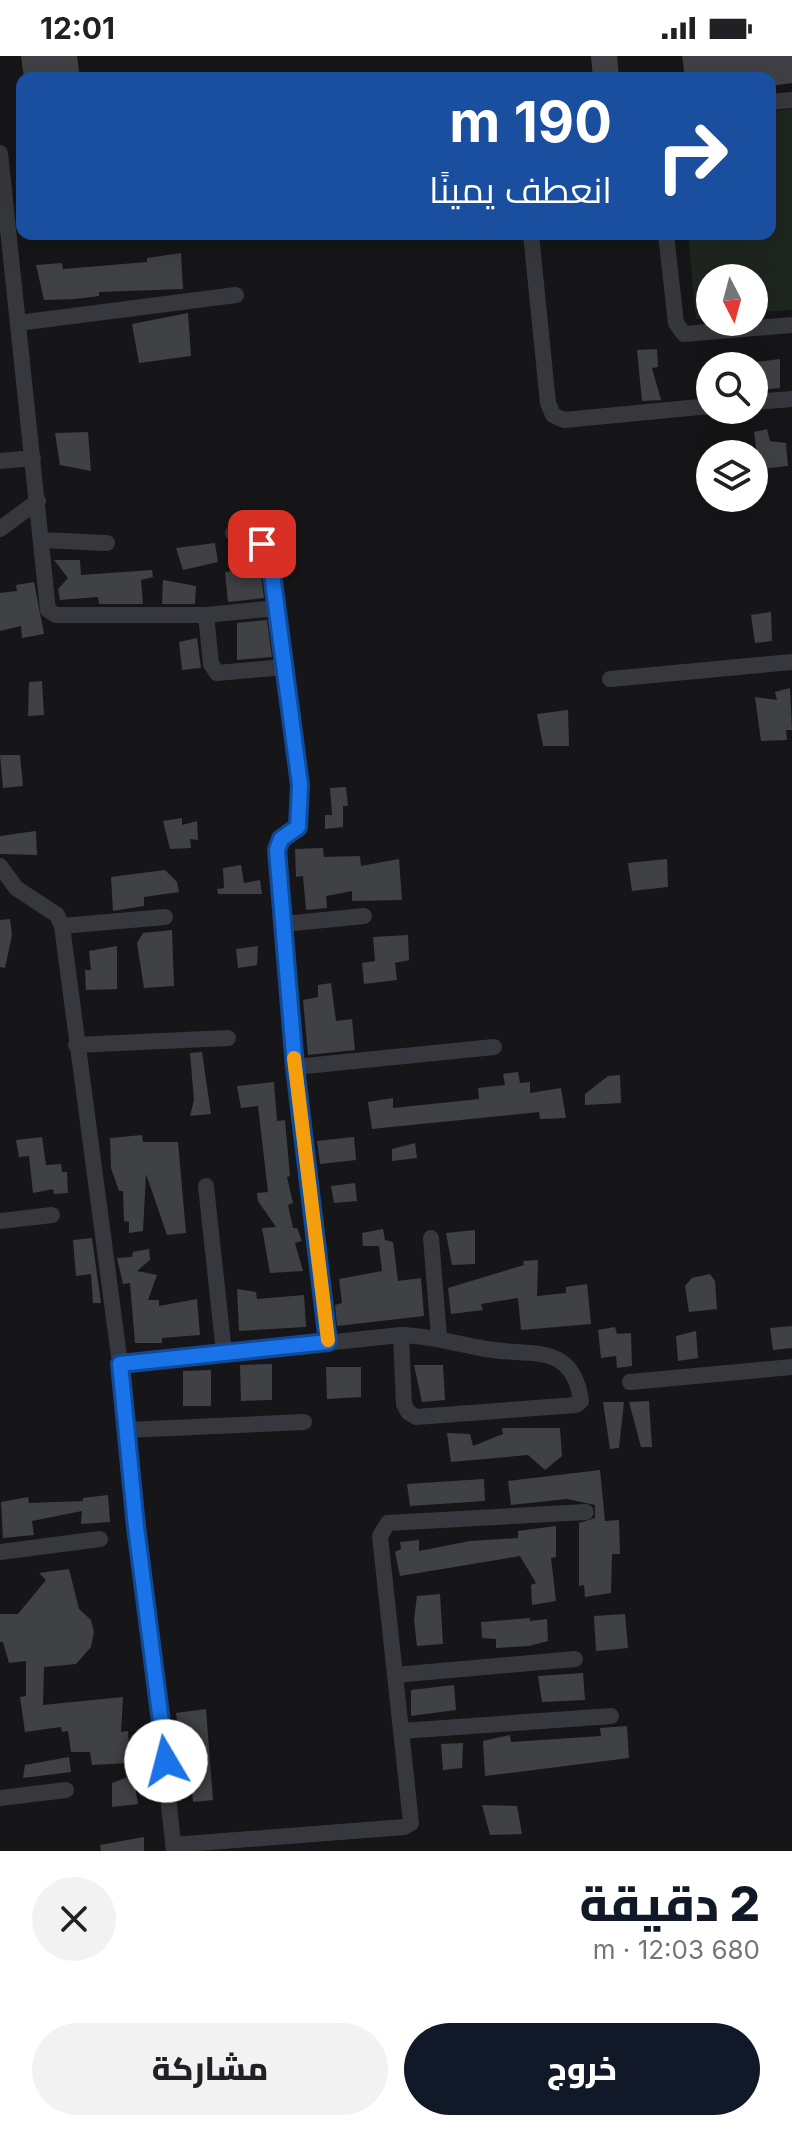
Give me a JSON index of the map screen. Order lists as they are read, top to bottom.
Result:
{
  "north": "bottom",
  "page": {
    "status": "12:01",
    "turn": ["190 m", "انعطف يمينًا"],
    "heading": ["2 دقيقة", "680 m · 12:03"],
    "buttons": ["خروج", "مشاركة"]
  }
}
